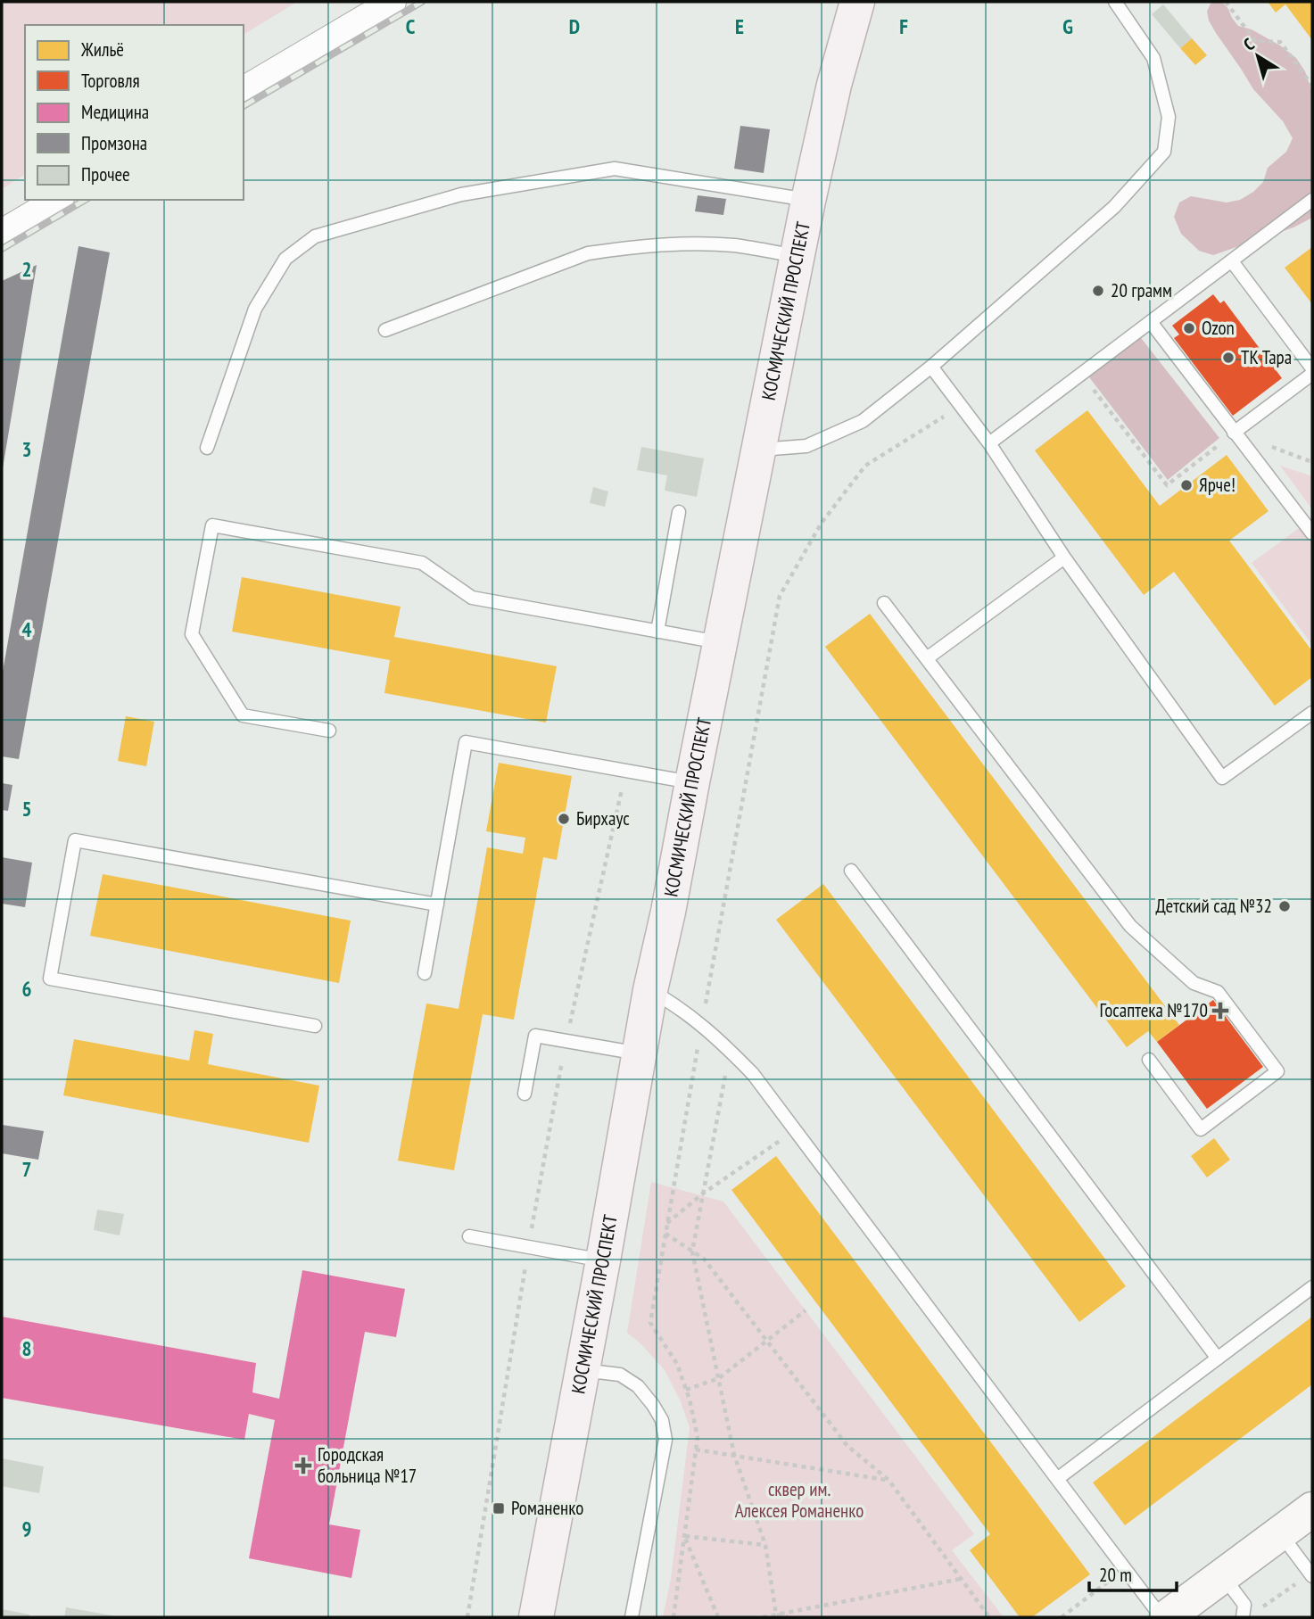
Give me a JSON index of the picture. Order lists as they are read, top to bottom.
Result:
{
  "streets": {
    "main road": ["КОСМИЧЕСКИЙ ПРОСПЕКТ"]
  },
  "parks": ["сквер им. Алексея Романенко"],
  "places": {
    "other": [
      "20 грамм",
      "Ozon",
      "ТК Тара",
      "Ярче!",
      "Бирхаус",
      "Детский сад №32"
    ],
    "health": ["Госаптека №170", "Городская больница №17"],
    "transit": ["Романенко"]
  },
  "legend": [
    "Жильё",
    "Торговля",
    "Медицина",
    "Промзона",
    "Прочее"
  ],
  "scale_bar": "20 m",
  "north": "top left",
  "grid": {
    "columns": [
      "C",
      "D",
      "E",
      "F",
      "G"
    ],
    "rows": [
      "2",
      "3",
      "4",
      "5",
      "6",
      "7",
      "8",
      "9"
    ]
  }
}
